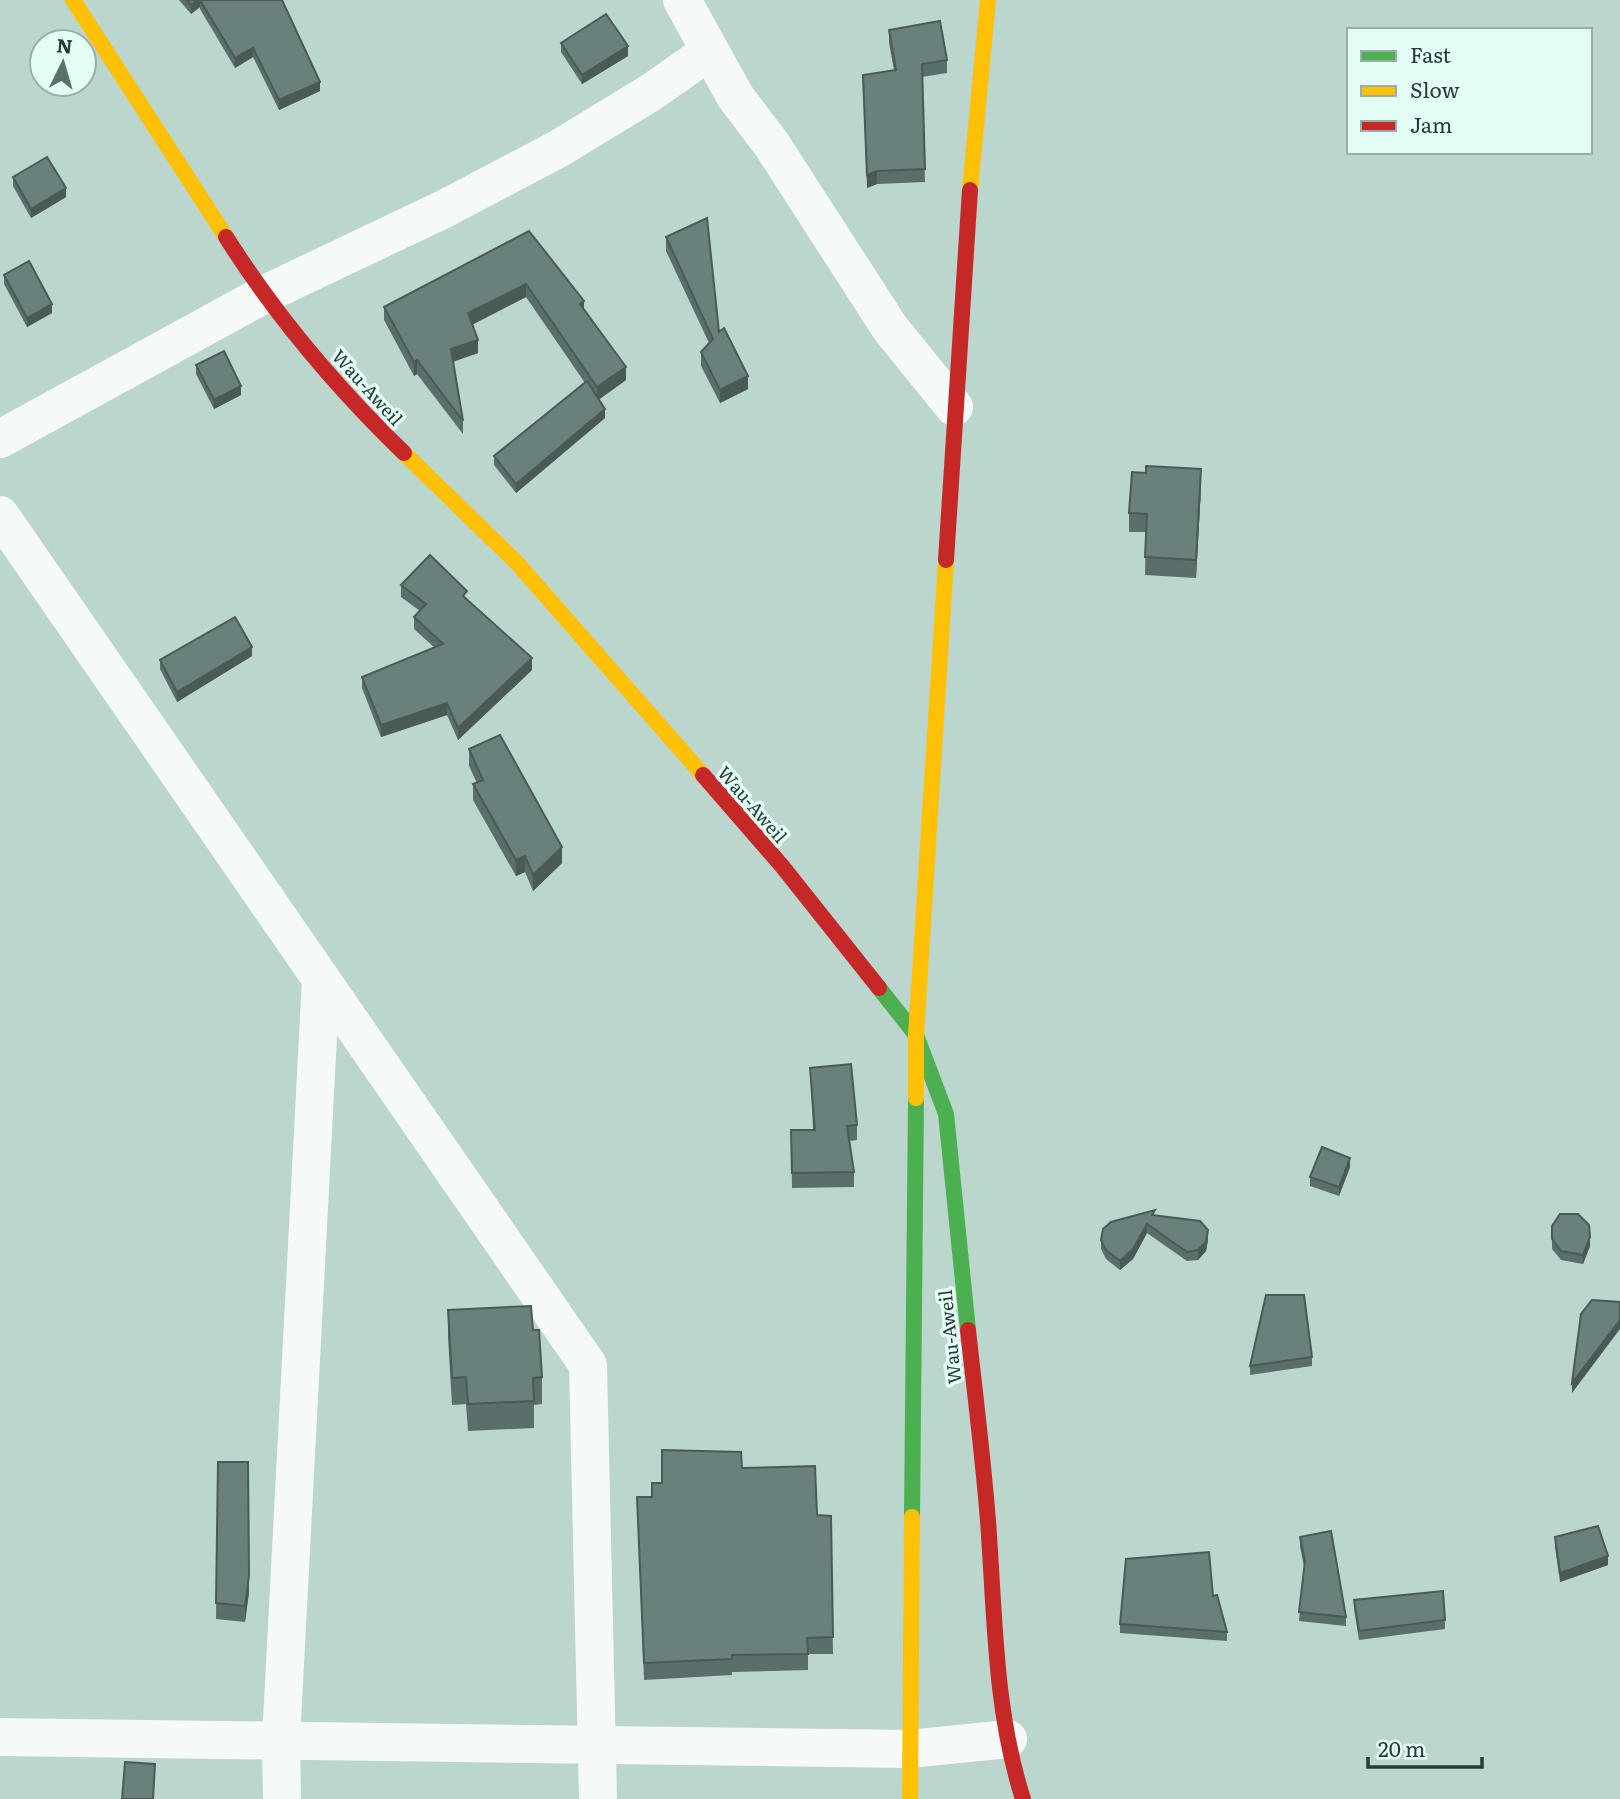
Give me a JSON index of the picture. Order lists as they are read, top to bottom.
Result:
{
  "streets": {
    "street": ["Wau-Aweil"]
  },
  "legend": ["Fast", "Slow", "Jam"],
  "scale_bar": "20 m",
  "north": "top"
}
